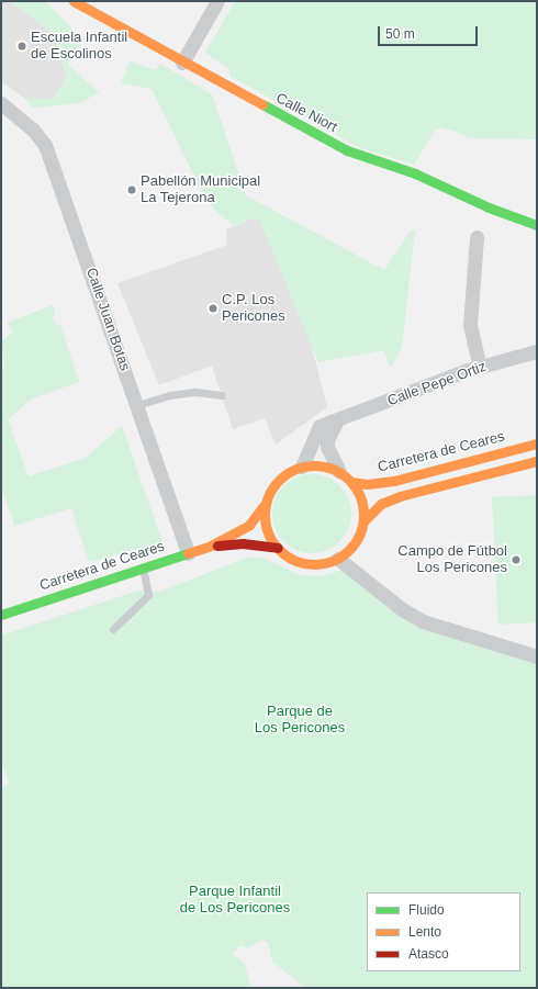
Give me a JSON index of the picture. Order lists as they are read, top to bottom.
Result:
{
  "streets": {
    "main road": ["Calle Niort", "Carretera de Ceares"],
    "street": ["Calle Juan Botas", "Calle Pepe Ortiz"]
  },
  "crossings": [
    ["Calle Juan Botas", "Carretera de Ceares"],
    ["Calle Pepe Ortiz", "Carretera de Ceares"]
  ],
  "parks": ["Parque de Los Pericones", "Parque Infantil de Los Pericones"],
  "places": [
    "Escuela Infantil de Escolinos",
    "Pabellón Municipal La Tejerona",
    "C.P. Los Pericones",
    "Campo de Fútbol Los Pericones"
  ],
  "legend": ["Fluido", "Lento", "Atasco"],
  "scale_bar": "50 m"
}
